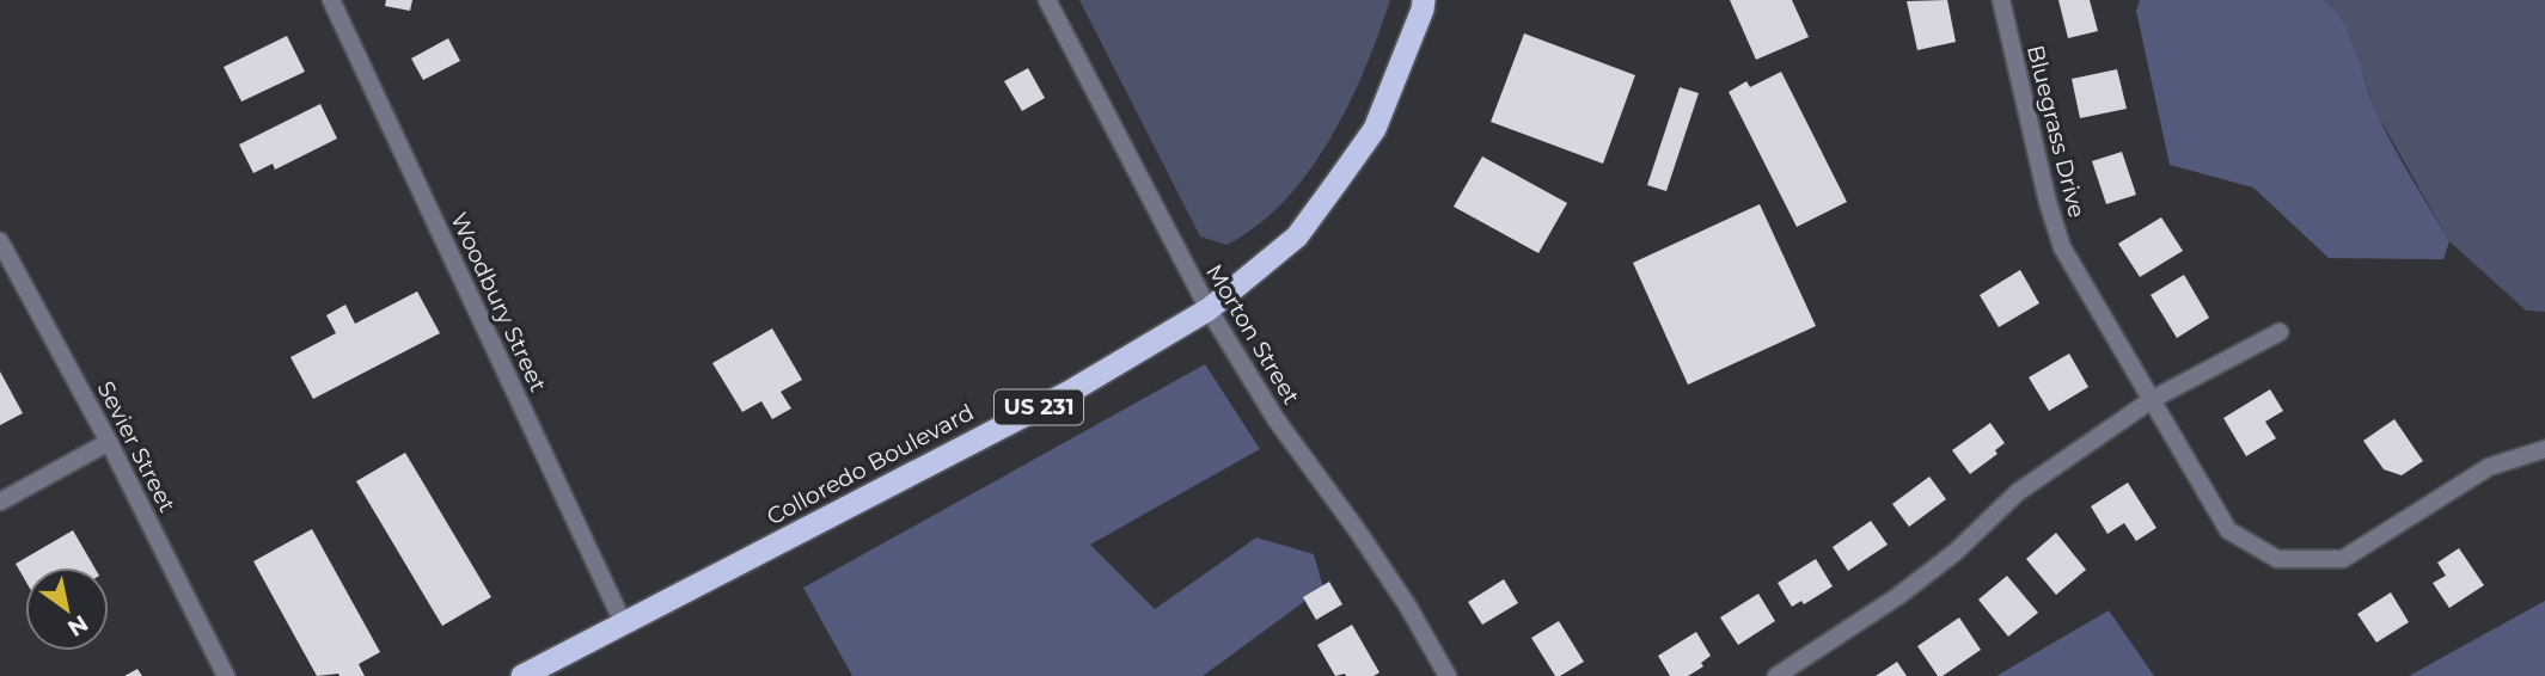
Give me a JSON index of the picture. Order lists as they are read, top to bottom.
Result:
{
  "streets": {
    "highway": ["US 231", "Colloredo Boulevard"],
    "street": [
      "Bluegrass Drive",
      "Woodbury Street",
      "Morton Street",
      "Sevier Street"
    ]
  },
  "crossings": [
    ["Woodbury Street", "Colloredo Boulevard"],
    ["Morton Street", "Colloredo Boulevard"]
  ],
  "north": "bottom right"
}
